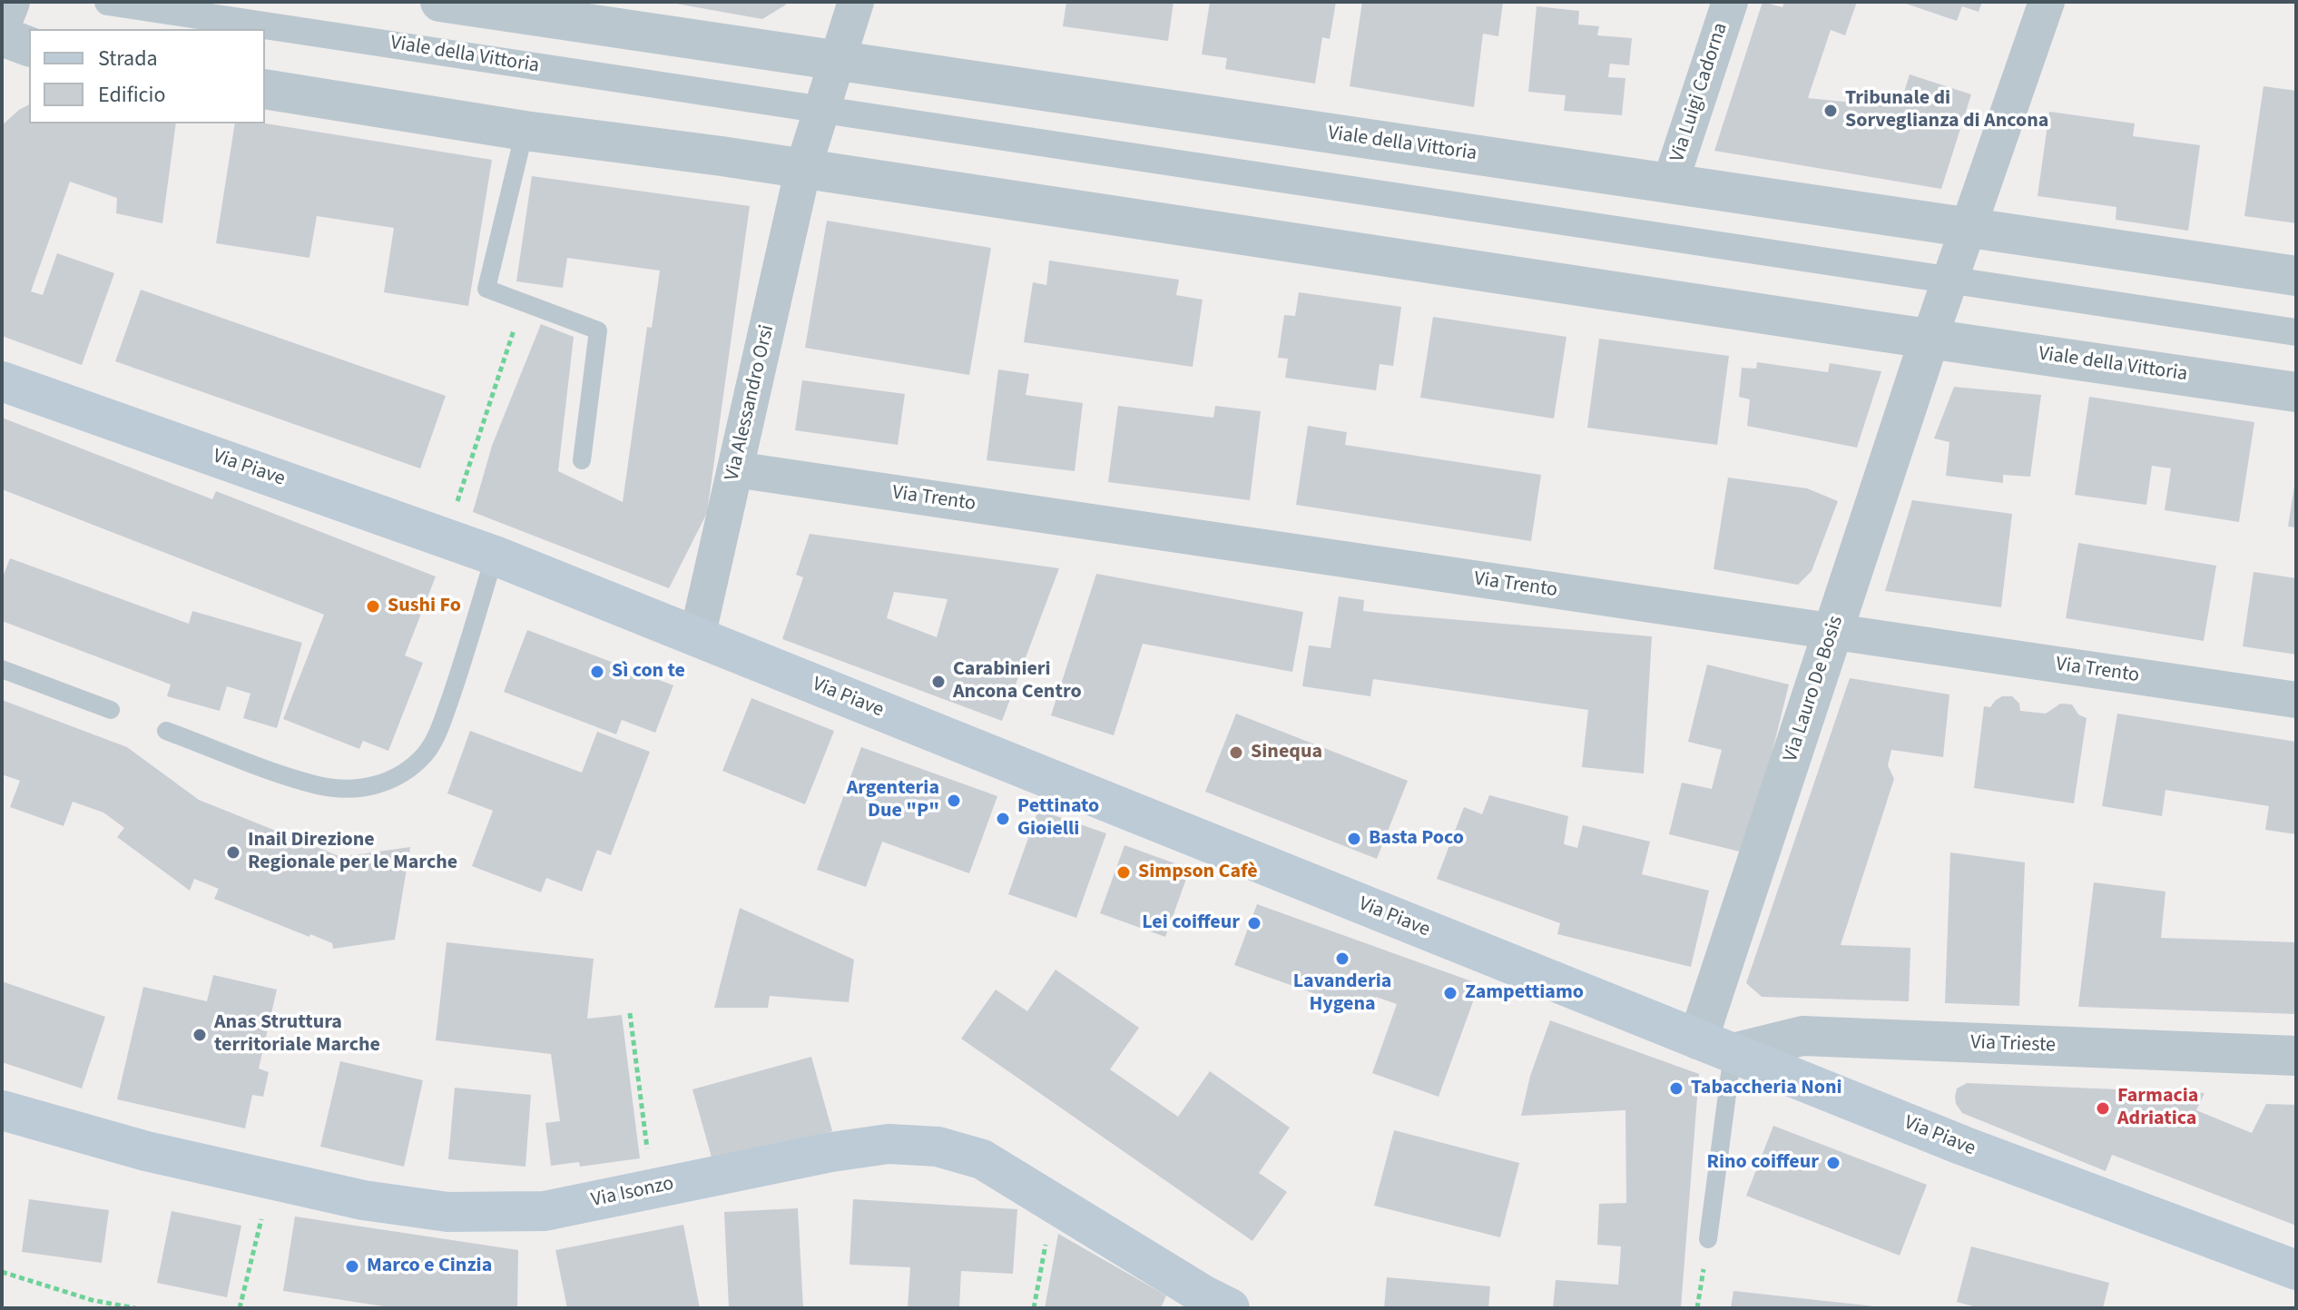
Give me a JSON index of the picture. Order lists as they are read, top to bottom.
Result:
{
  "streets": {
    "main road": ["Via Piave", "Via Isonzo"],
    "street": [
      "Viale della Vittoria",
      "Via Luigi Cadorna",
      "Via Alessandro Orsi",
      "Via Trento",
      "Via Lauro De Bosis",
      "Via Trieste"
    ]
  },
  "crossings": [
    ["Viale della Vittoria", "Via Luigi Cadorna"],
    ["Viale della Vittoria", "Via Alessandro Orsi"],
    ["Viale della Vittoria", "Via Lauro De Bosis"],
    ["Via Alessandro Orsi", "Via Piave"],
    ["Via Alessandro Orsi", "Via Trento"],
    ["Via Piave", "Via Lauro De Bosis"],
    ["Via Piave", "Via Trieste"],
    ["Via Trento", "Via Lauro De Bosis"],
    ["Via Lauro De Bosis", "Via Trieste"]
  ],
  "places": [
    "Tribunale di Sorveglianza di Ancona",
    "Sushi Fo",
    "Sì con te",
    "Carabinieri Ancona Centro",
    "Sinequa",
    "Argenteria Due \"P\"",
    "Pettinato Gioielli",
    "Basta Poco",
    "Inail Direzione Regionale per le Marche",
    "Simpson Cafè",
    "Lei coiffeur",
    "Lavanderia Hygena",
    "Zampettiamo",
    "Anas Struttura territoriale Marche",
    "Tabaccheria Noni",
    "Farmacia Adriatica",
    "Rino coiffeur",
    "Marco e Cinzia"
  ],
  "legend": ["Strada", "Edificio"]
}
